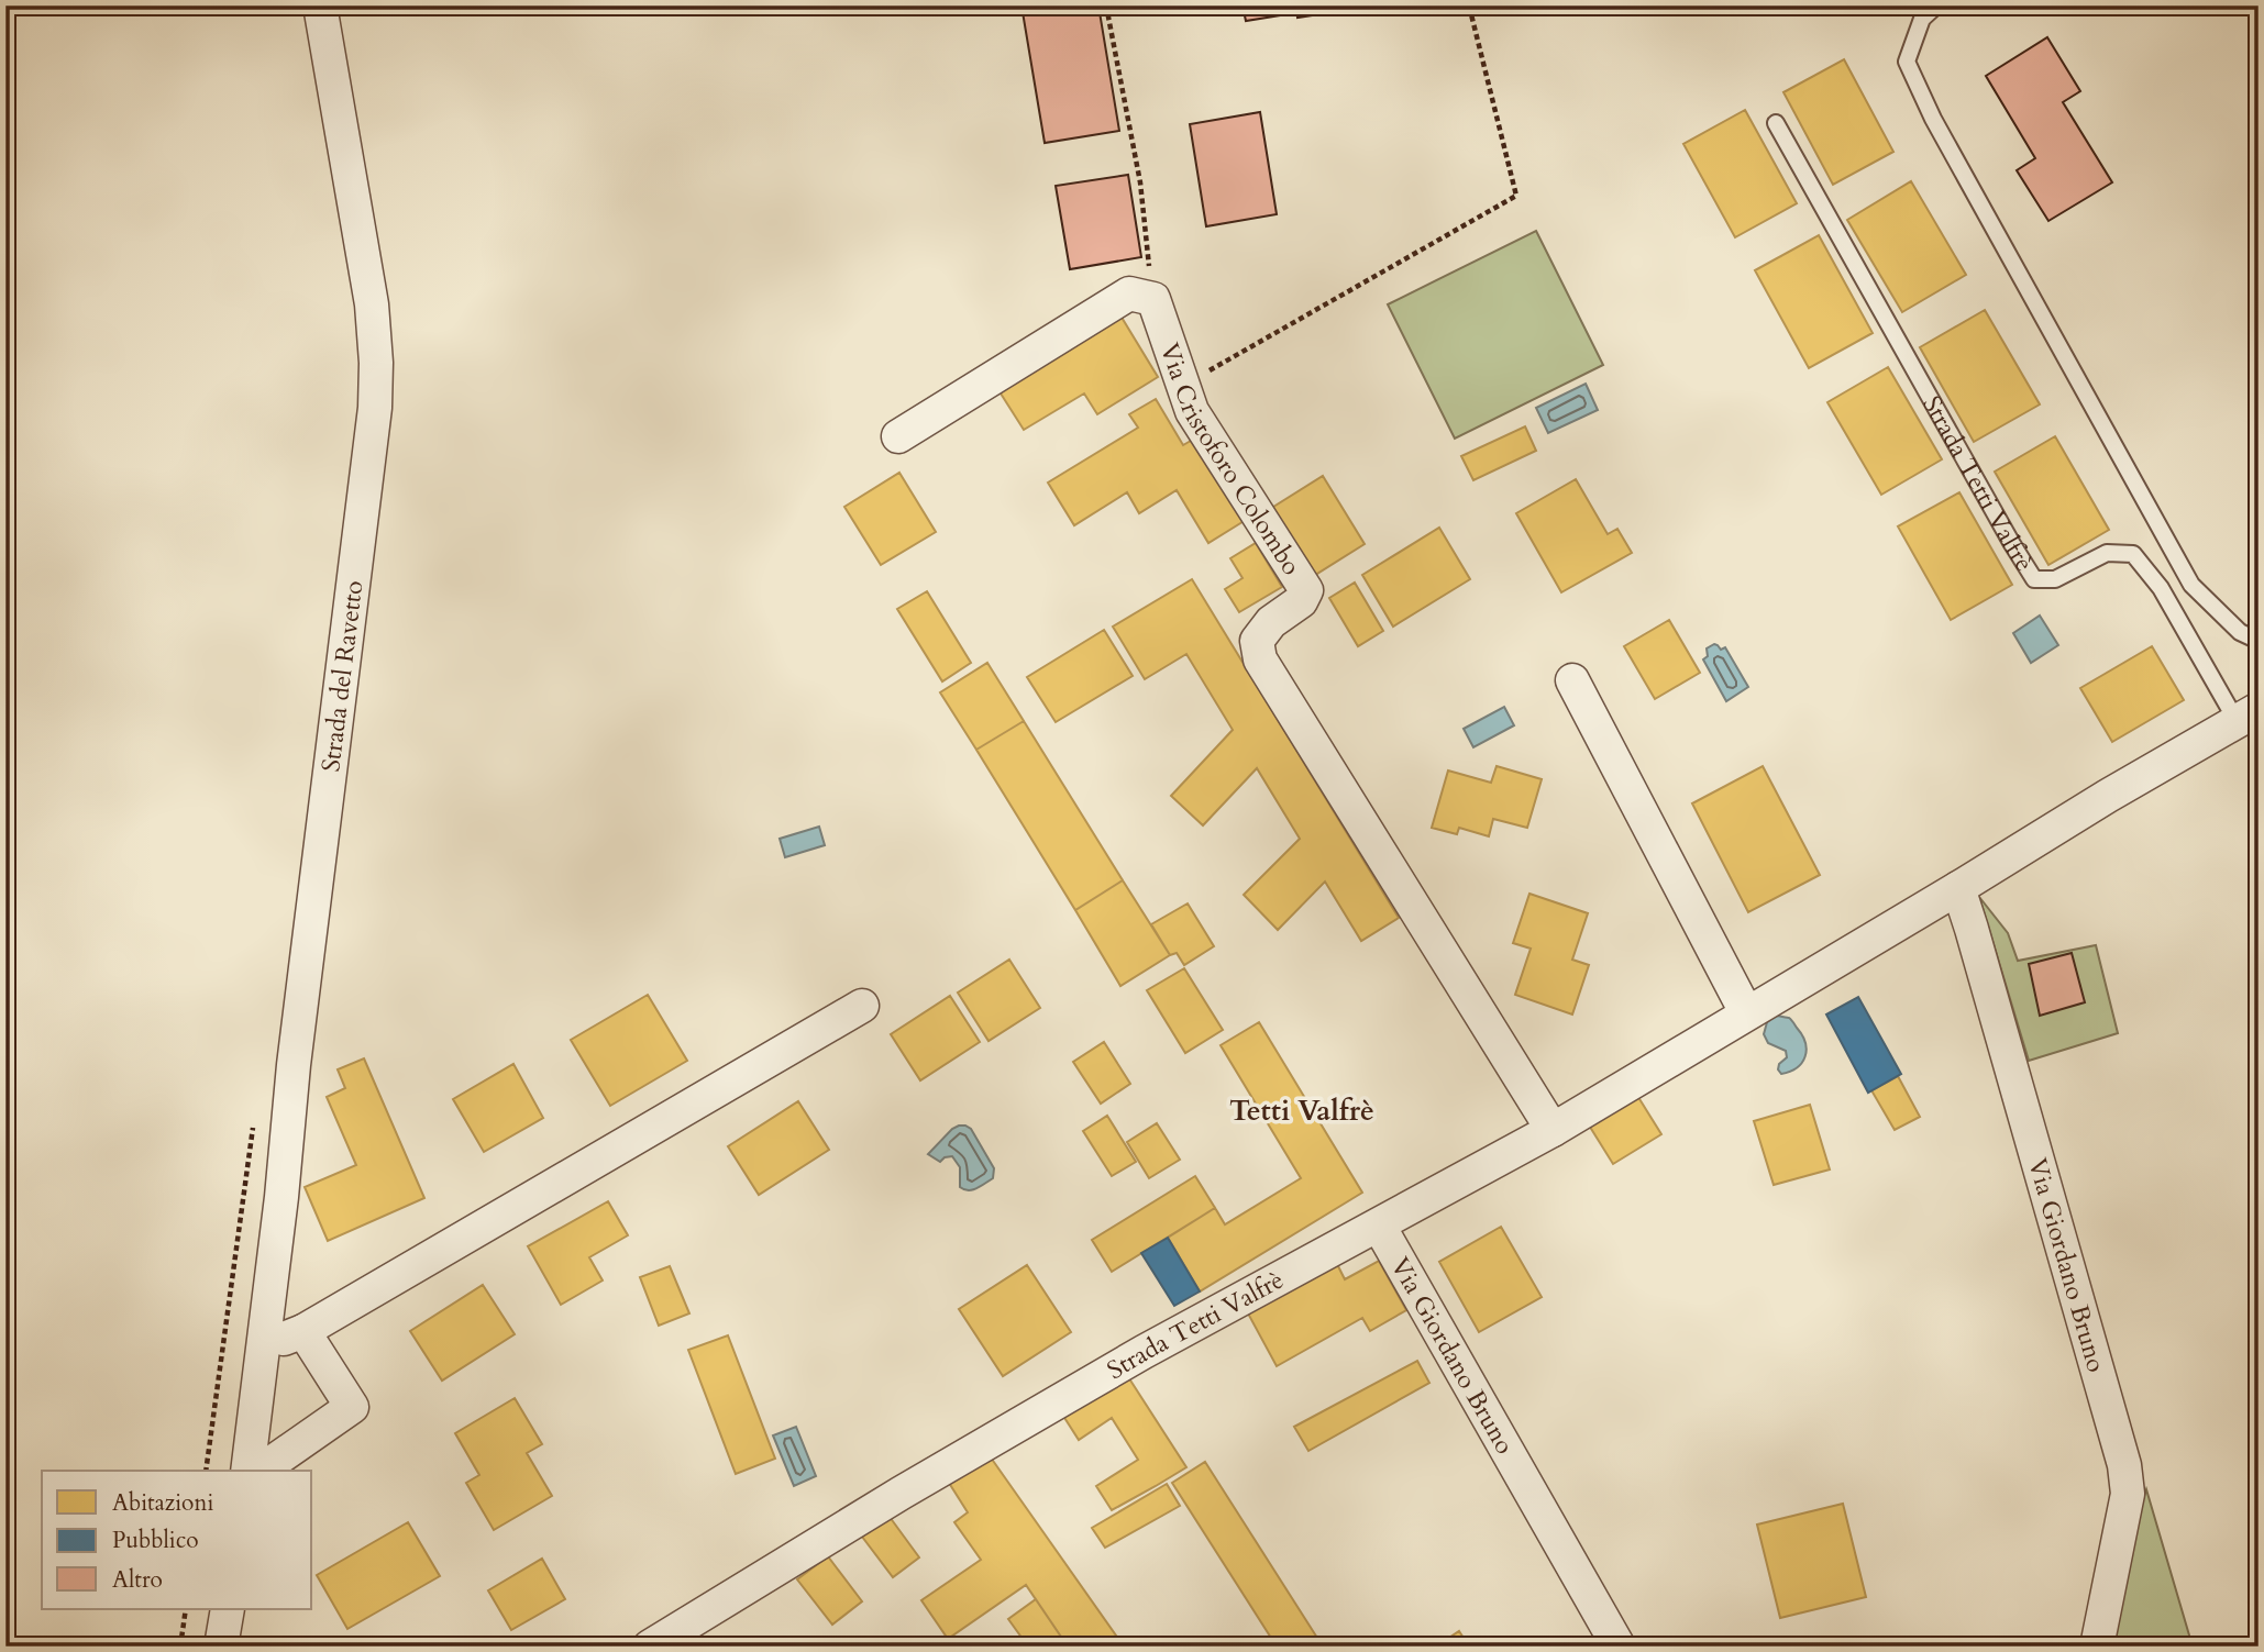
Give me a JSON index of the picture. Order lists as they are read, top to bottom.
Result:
{
  "streets": {
    "street": [
      "Via Cristoforo Colombo",
      "Strada Tetti Valfrè",
      "Strada del Ravetto",
      "Via Giordano Bruno"
    ]
  },
  "crossings": [
    ["Via Cristoforo Colombo", "Strada Tetti Valfrè"],
    ["Strada Tetti Valfrè", "Via Giordano Bruno"]
  ],
  "districts": ["Tetti Valfrè"],
  "legend": ["Abitazioni", "Pubblico", "Altro"]
}
